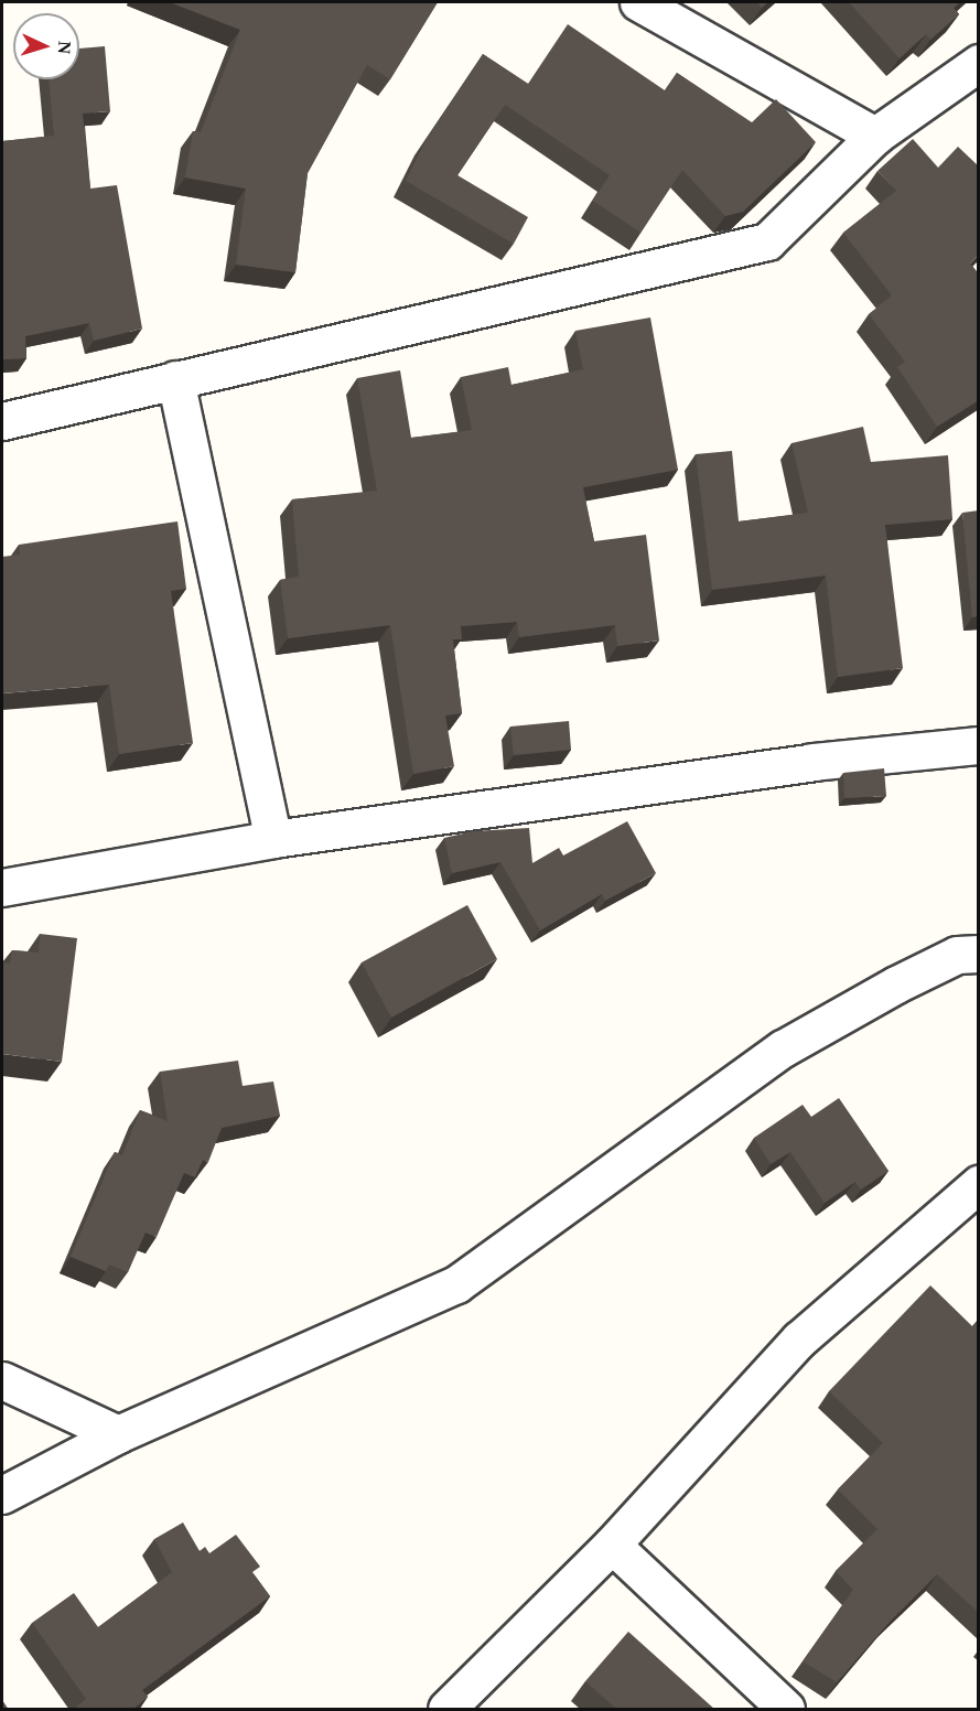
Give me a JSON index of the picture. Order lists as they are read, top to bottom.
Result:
{
  "north": "right"
}
